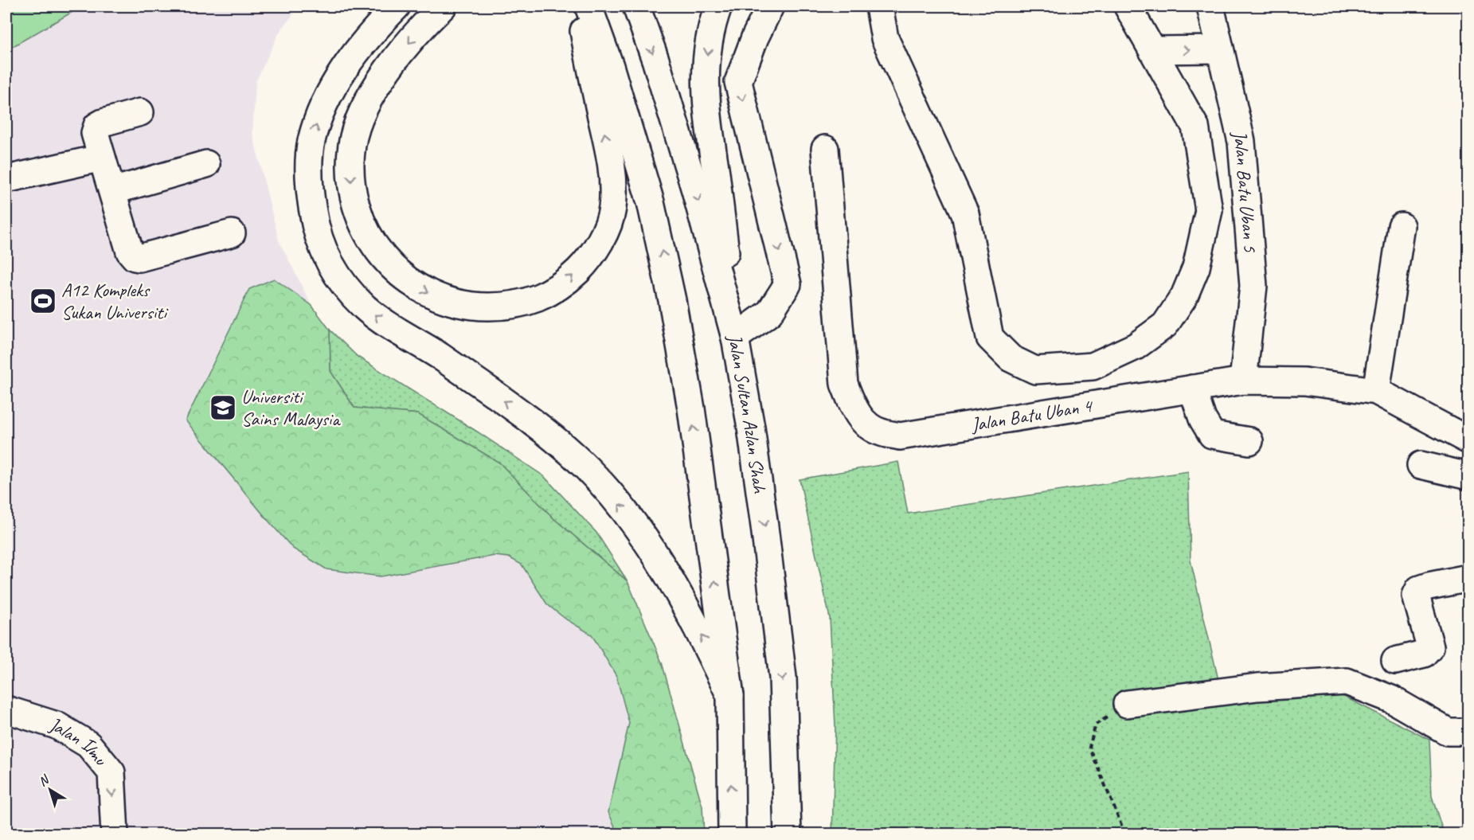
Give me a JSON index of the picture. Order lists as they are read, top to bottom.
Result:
{
  "streets": {
    "main road": [
      "Jalan Batu Uban 5",
      "Jalan Sultan Azlan Shah",
      "Jalan Batu Uban 4",
      "Jalan Ilmu"
    ]
  },
  "crossings": [
    ["Jalan Batu Uban 5", "Jalan Batu Uban 4"]
  ],
  "one_way": ["Jalan Ilmu"],
  "places": {
    "sports": ["A12 Kompleks Sukan Universiti"],
    "school or university": ["Universiti Sains Malaysia"]
  },
  "north": "top left"
}
